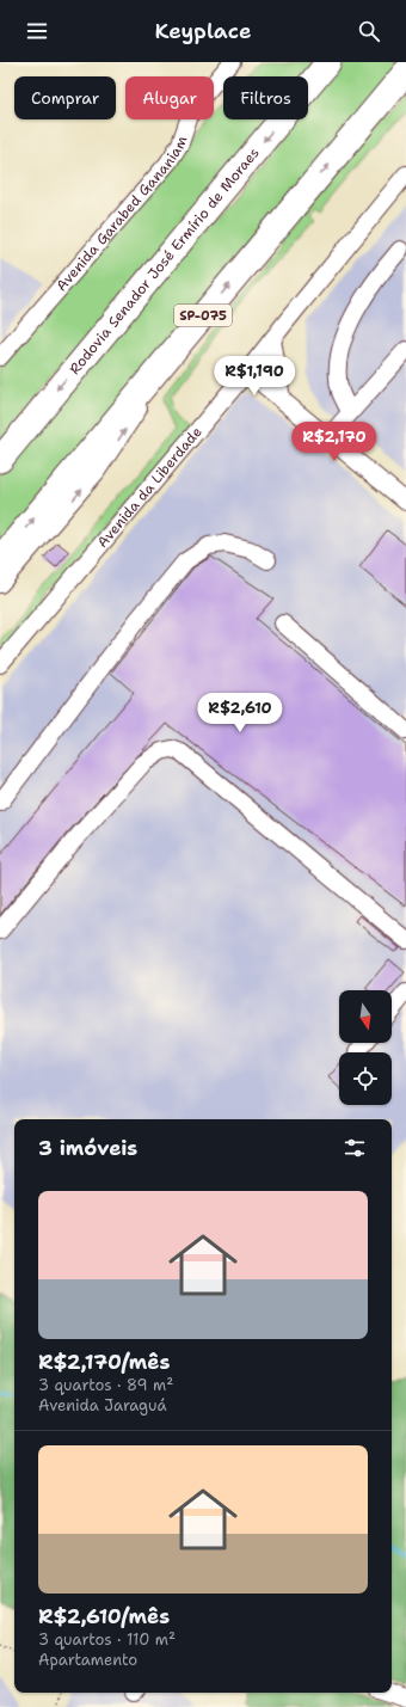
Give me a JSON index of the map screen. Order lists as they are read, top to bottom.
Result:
{
  "streets": {
    "highway": ["Rodovia Senador José Ermírio de Moraes", "SP-075"],
    "street": ["Avenida Garabed Gananiam", "Avenida da Liberdade"]
  },
  "north": "bottom",
  "page": {
    "header": "Keyplace",
    "chip": ["Comprar", "Alugar", "Filtros"],
    "price": ["R$1,190", "R$2,170", "R$2,610"],
    "heading": "3 imóveis",
    "list": [
      {
        "name": "R$2,170/mês",
        "note": "3 quartos · 89 m² · Avenida Jaraguá"
      },
      {
        "name": "R$2,610/mês",
        "note": "3 quartos · 110 m² · Apartamento"
      }
    ]
  }
}
